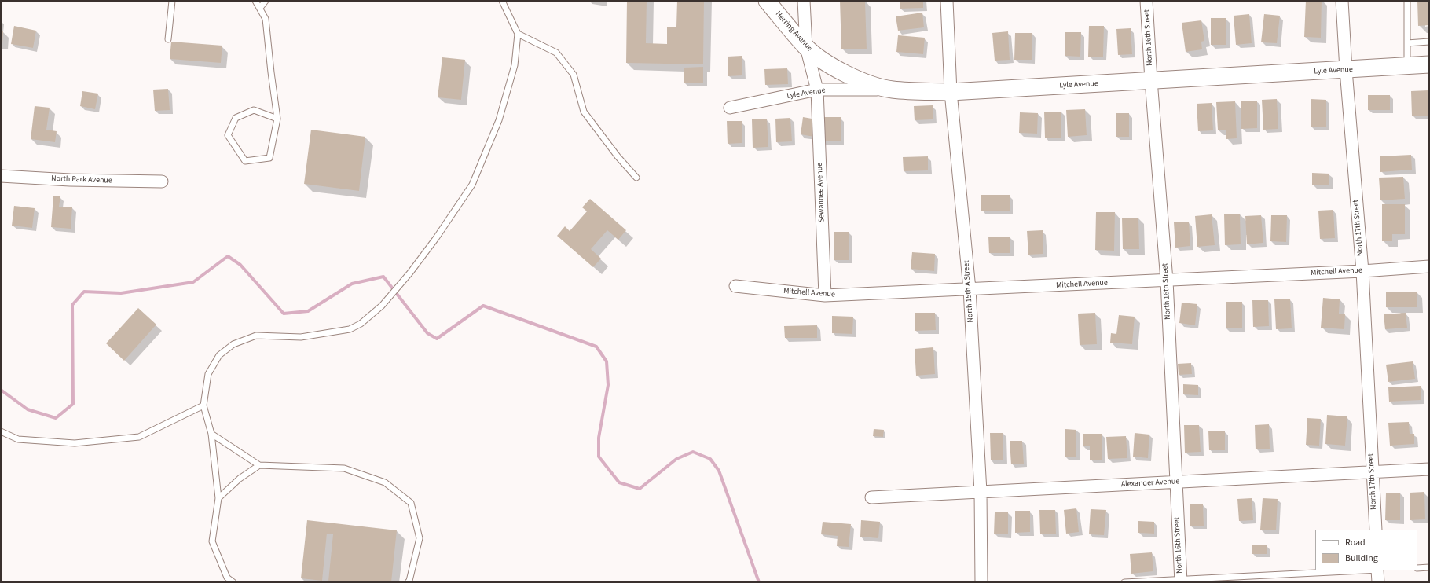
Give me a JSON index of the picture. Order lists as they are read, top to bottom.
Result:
{
  "streets": {
    "main road": ["Herring Avenue", "Lyle Avenue"],
    "street": [
      "North 16th Street",
      "North Park Avenue",
      "Sewannee Avenue",
      "North 17th Street",
      "Mitchell Avenue",
      "North 15th A Street",
      "Alexander Avenue"
    ]
  },
  "crossings": [
    ["Herring Avenue", "Lyle Avenue"],
    ["Herring Avenue", "Sewannee Avenue"],
    ["North 16th Street", "Lyle Avenue"],
    ["North 16th Street", "Mitchell Avenue"],
    ["North 16th Street", "Alexander Avenue"],
    ["Lyle Avenue", "Sewannee Avenue"],
    ["Lyle Avenue", "North 17th Street"],
    ["Lyle Avenue", "North 15th A Street"],
    ["Sewannee Avenue", "Mitchell Avenue"],
    ["North 17th Street", "Mitchell Avenue"],
    ["North 17th Street", "Alexander Avenue"],
    ["Mitchell Avenue", "North 15th A Street"],
    ["North 15th A Street", "Alexander Avenue"]
  ],
  "legend": ["Road", "Building"]
}
